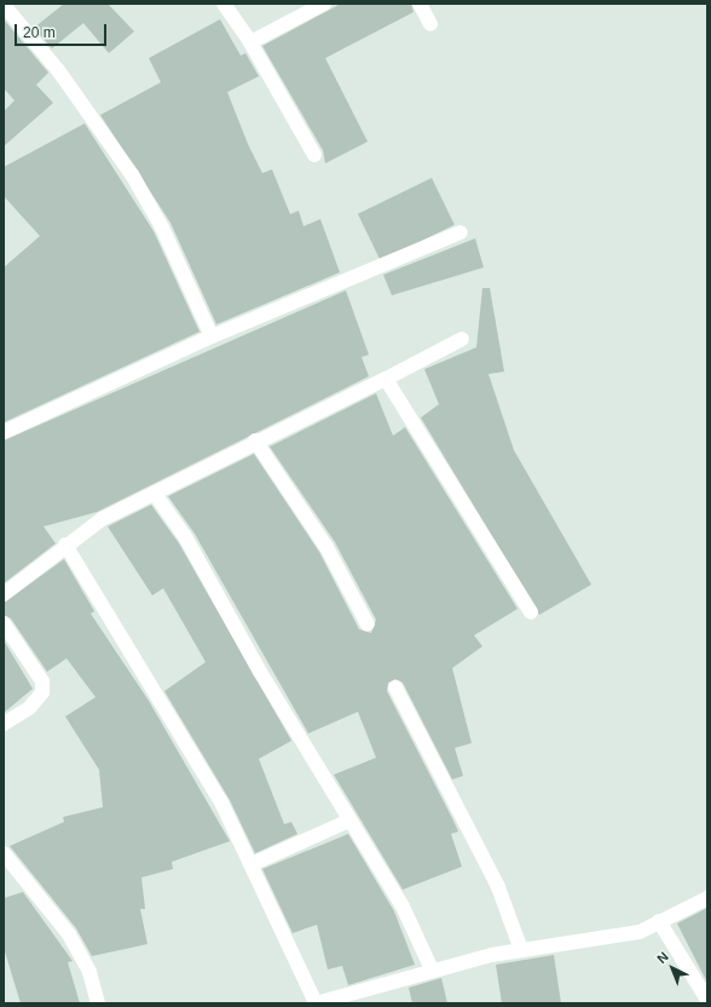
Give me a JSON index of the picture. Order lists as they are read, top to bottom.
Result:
{
  "scale_bar": "20 m",
  "north": "top left"
}
